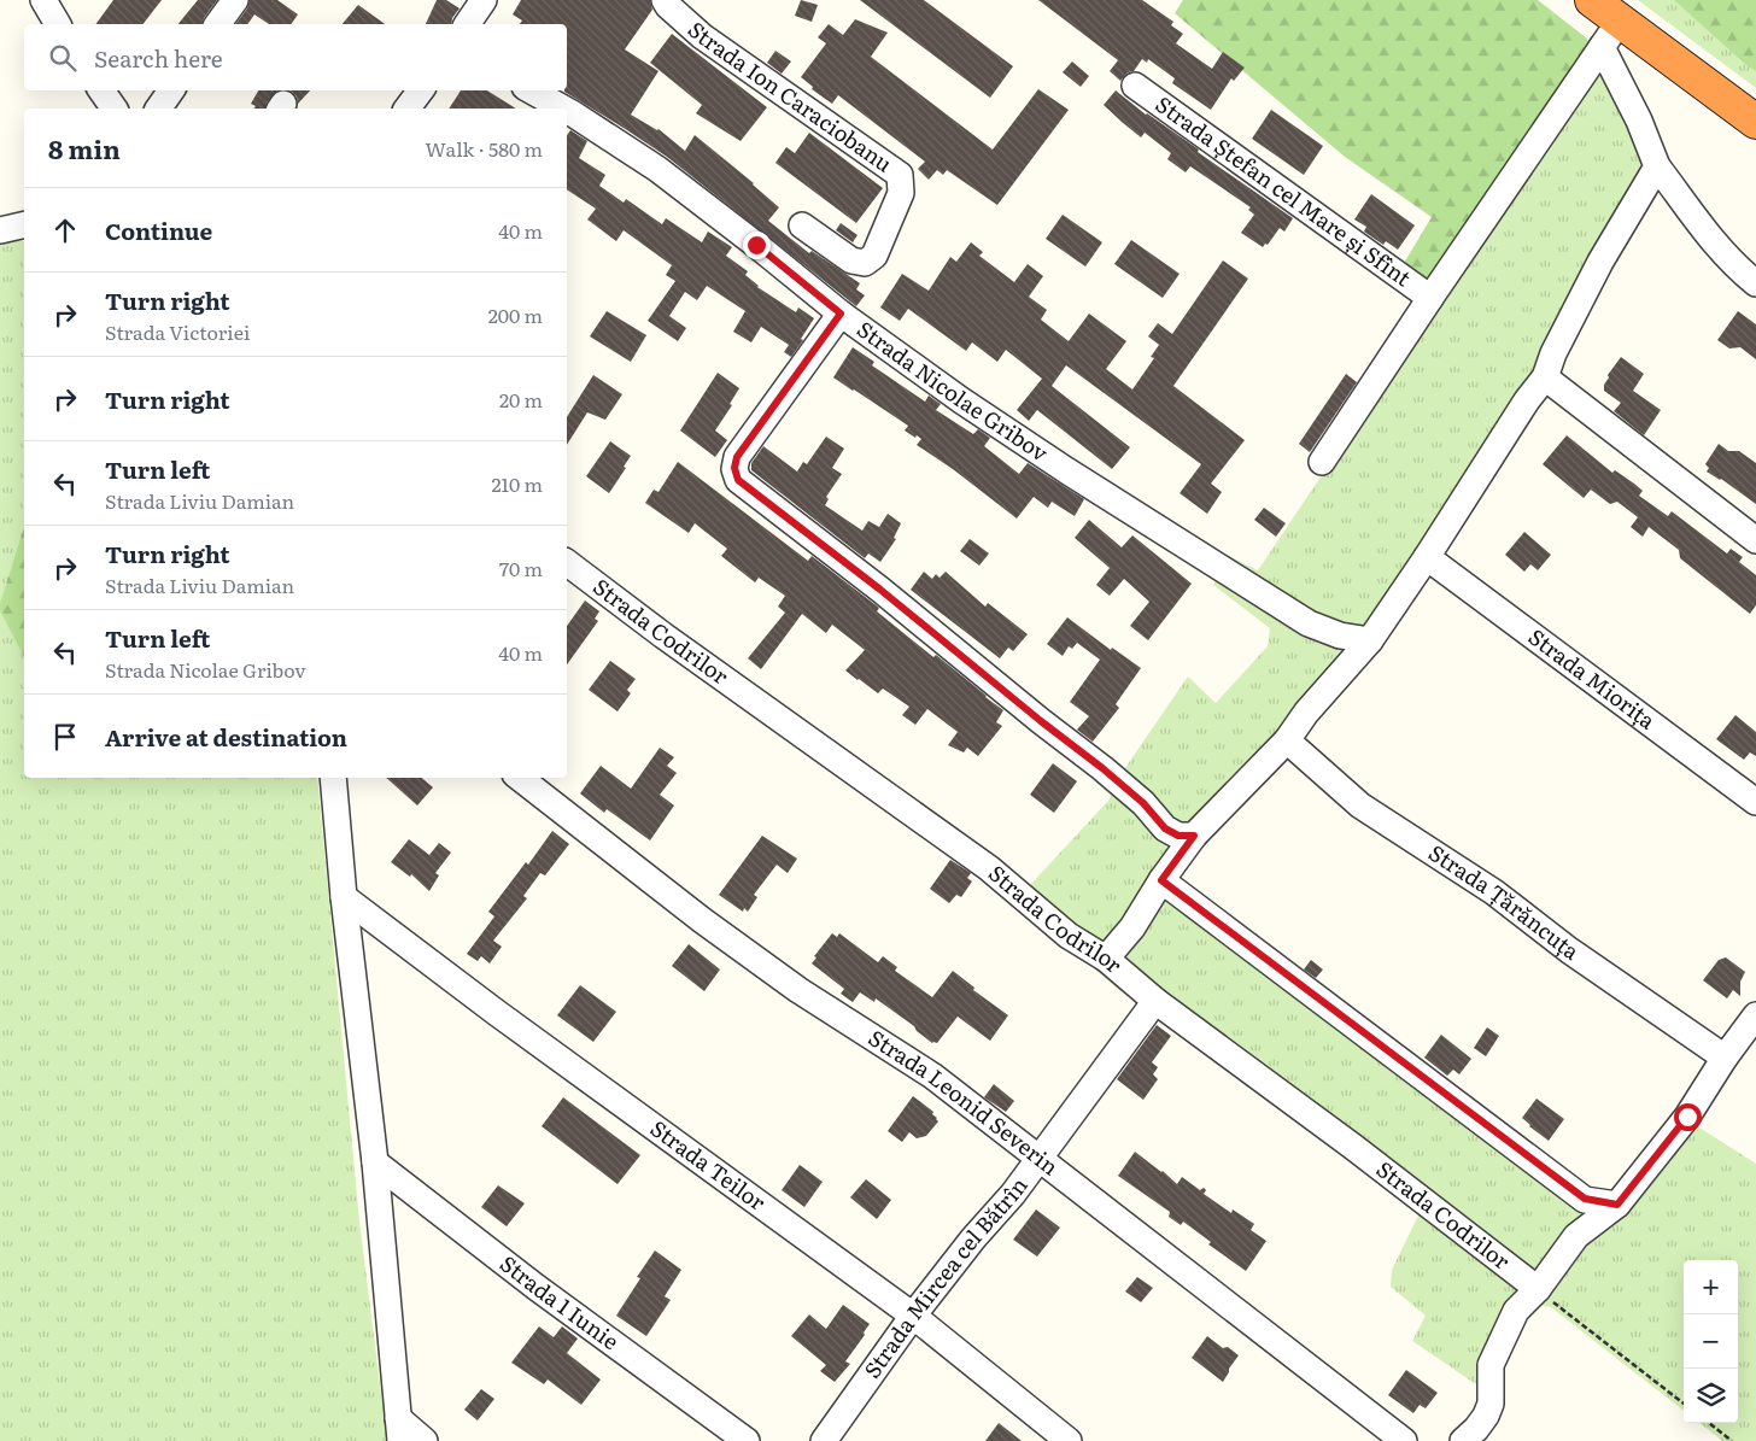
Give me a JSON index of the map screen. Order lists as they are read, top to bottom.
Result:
{
  "streets": {
    "street": [
      "Strada Ion Caraciobanu",
      "Strada Ștefan cel Mare și Sfînt",
      "Strada Nicolae Gribov",
      "Strada Codrilor",
      "Strada Miorița",
      "Strada Țărăncuța",
      "Strada Leonid Severin",
      "Strada Teilor",
      "Strada Mircea cel Bătrîn",
      "Strada 1 Iunie"
    ]
  },
  "crossings": [
    ["Strada Codrilor", "Strada Mircea cel Bătrîn"],
    ["Strada Leonid Severin", "Strada Mircea cel Bătrîn"],
    ["Strada Teilor", "Strada Mircea cel Bătrîn"]
  ],
  "page": {
    "search": "Search here",
    "heading": ["8 min", "Walk · 580 m"],
    "list": [
      ["Continue", "40 m"],
      ["Turn right", "Strada Victoriei", "200 m"],
      ["Turn right", "20 m"],
      ["Turn left", "Strada Liviu Damian", "210 m"],
      ["Turn right", "Strada Liviu Damian", "70 m"],
      ["Turn left", "Strada Nicolae Gribov", "40 m"],
      "Arrive at destination"
    ],
    "map_buttons": ["+", "−"]
  }
}
